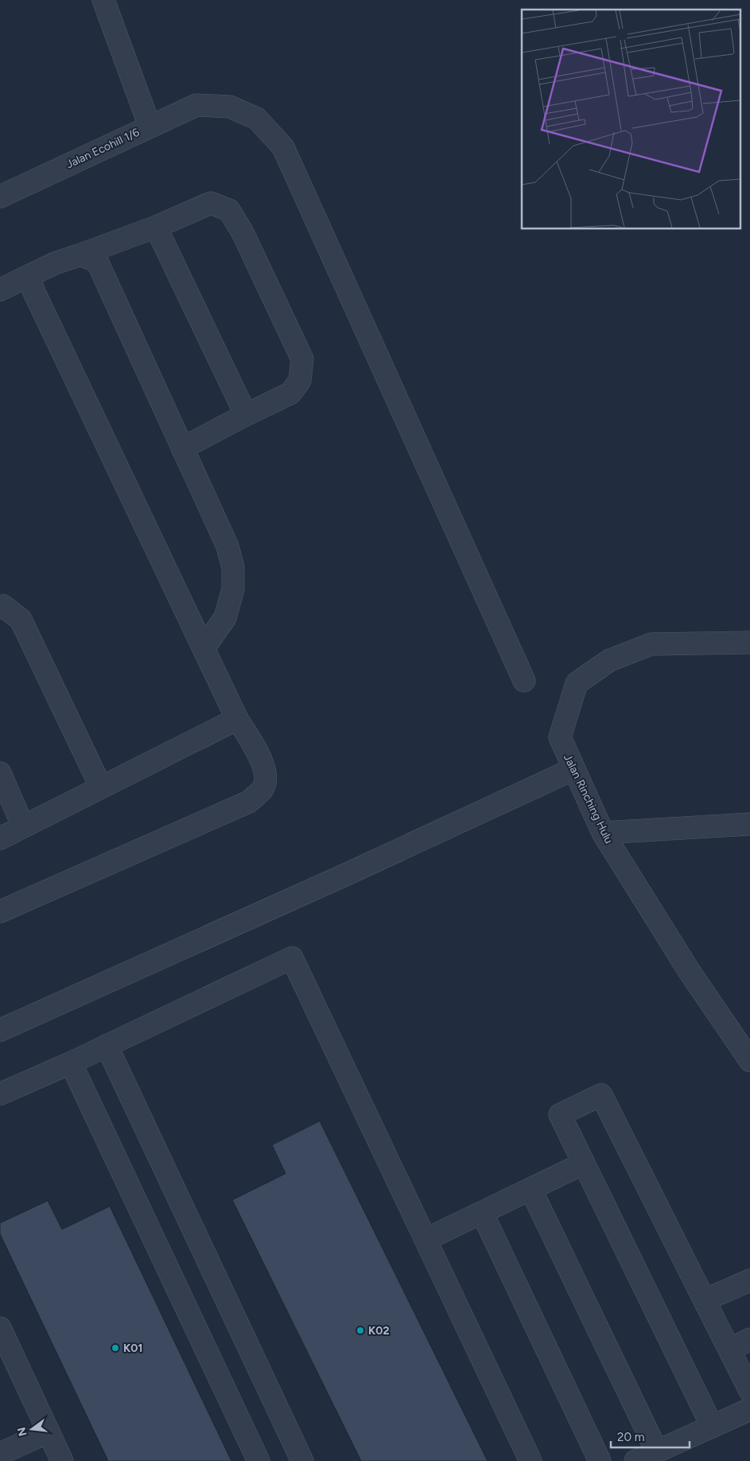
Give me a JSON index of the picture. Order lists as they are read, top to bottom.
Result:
{
  "streets": {
    "street": ["Jalan Ecohill 1/6", "Jalan Rinching Hulu"]
  },
  "places": ["K02", "K01"],
  "scale_bar": "20 m",
  "north": "left"
}
